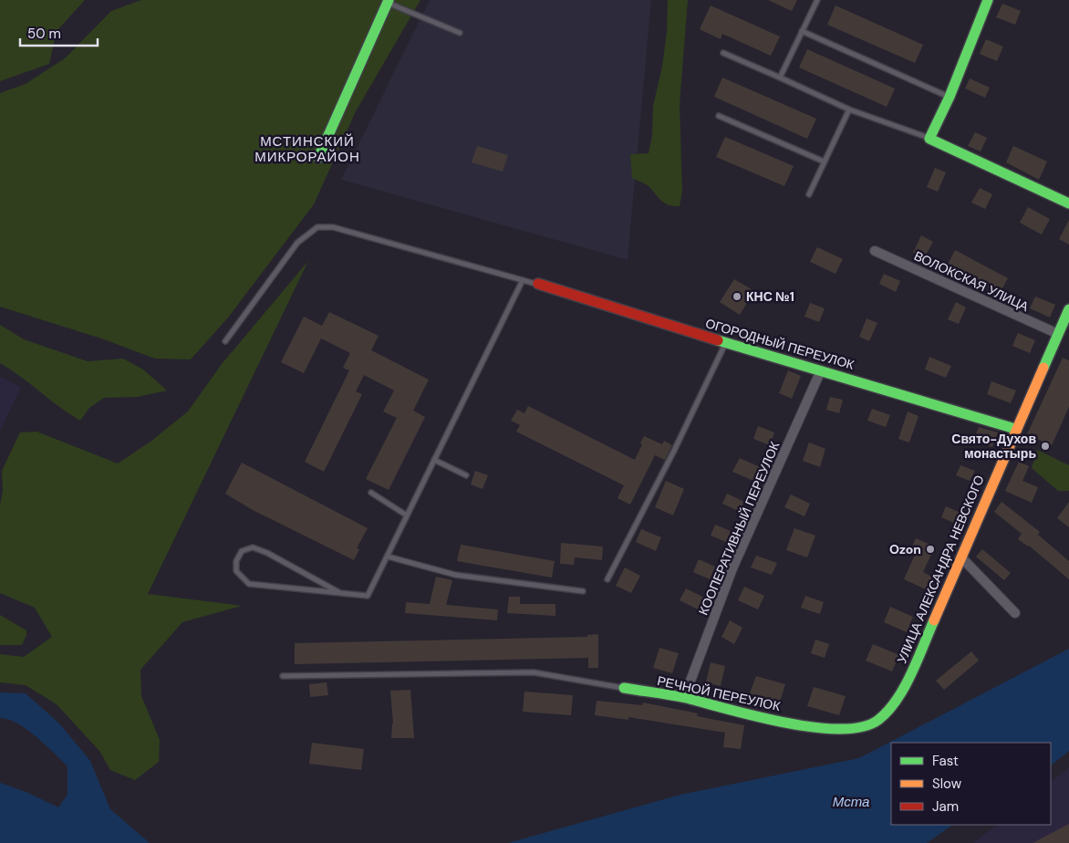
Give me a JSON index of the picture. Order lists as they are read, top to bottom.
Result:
{
  "streets": {
    "street": [
      "ВОЛОКСКАЯ УЛИЦА",
      "ОГОРОДНЫЙ ПЕРЕУЛОК",
      "КООПЕРАТИВНЫЙ ПЕРЕУЛОК",
      "УЛИЦА АЛЕКСАНДРА НЕВСКОГО",
      "РЕЧНОЙ ПЕРЕУЛОК"
    ]
  },
  "crossings": [
    ["ВОЛОКСКАЯ УЛИЦА", "УЛИЦА АЛЕКСАНДРА НЕВСКОГО"],
    ["ОГОРОДНЫЙ ПЕРЕУЛОК", "КООПЕРАТИВНЫЙ ПЕРЕУЛОК"],
    ["ОГОРОДНЫЙ ПЕРЕУЛОК", "УЛИЦА АЛЕКСАНДРА НЕВСКОГО"],
    ["КООПЕРАТИВНЫЙ ПЕРЕУЛОК", "РЕЧНОЙ ПЕРЕУЛОК"],
    ["УЛИЦА АЛЕКСАНДРА НЕВСКОГО", "РЕЧНОЙ ПЕРЕУЛОК"]
  ],
  "districts": ["МСТИНСКИЙ МИКРОРАЙОН"],
  "water": ["Мста"],
  "places": ["КНС №1", "Свято-Духов монастырь", "Ozon"],
  "legend": ["Fast", "Slow", "Jam"],
  "scale_bar": "50 m"
}
